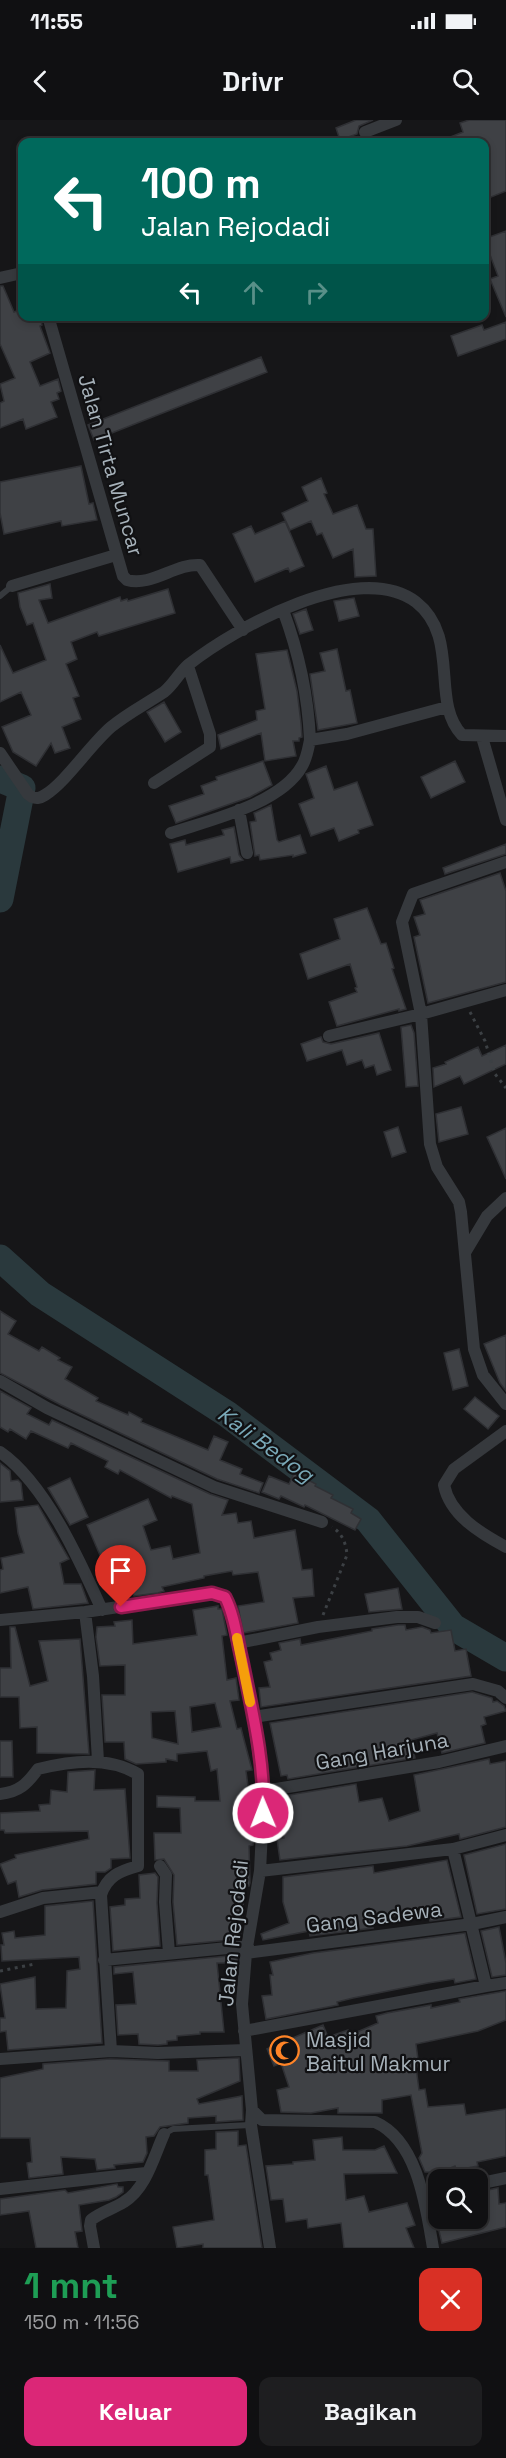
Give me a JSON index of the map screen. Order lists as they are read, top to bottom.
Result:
{
  "streets": {
    "street": [
      "Jalan Tirta Muncar",
      "Gang Harjuna",
      "Gang Sadewa",
      "Jalan Rejodadi"
    ]
  },
  "crossings": [
    ["Gang Harjuna", "Jalan Rejodadi"],
    ["Gang Sadewa", "Jalan Rejodadi"]
  ],
  "water": ["Kali Bedog"],
  "places": {
    "mosque": ["Masjid Baitul Makmur"]
  },
  "page": {
    "status": "11:55",
    "header": "Drivr",
    "turn": ["100 m", "Jalan Rejodadi"],
    "heading": ["1 mnt", "150 m · 11:56"],
    "buttons": ["Keluar", "Bagikan"]
  }
}
